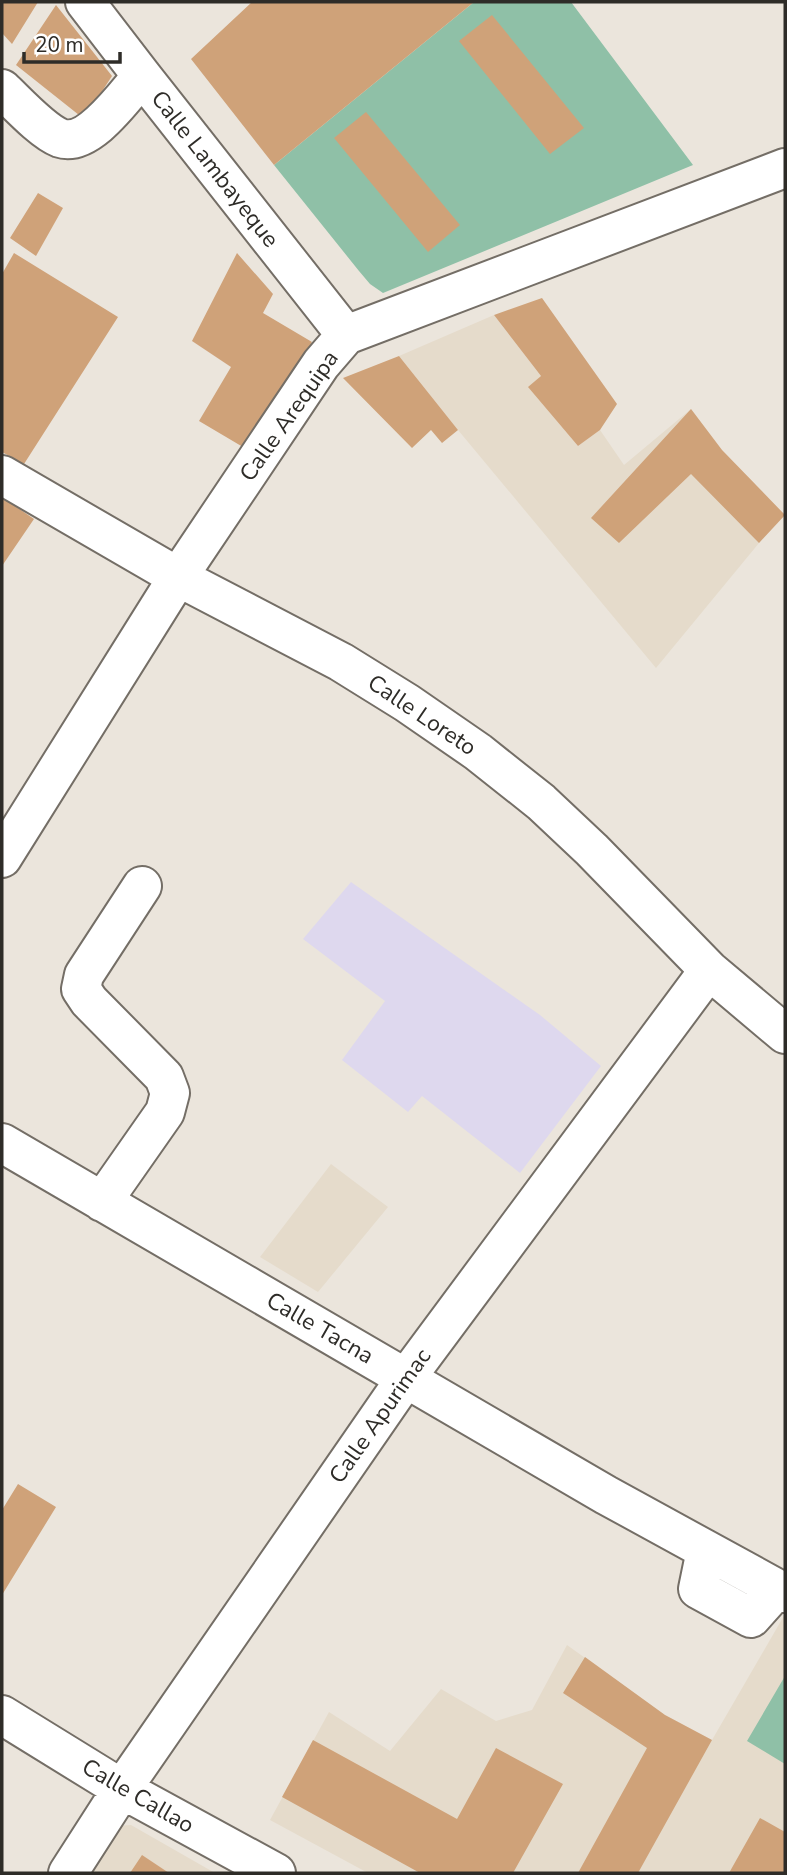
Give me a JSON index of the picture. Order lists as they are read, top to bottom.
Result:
{
  "streets": {
    "street": [
      "Calle Lambayeque",
      "Calle Arequipa",
      "Calle Loreto",
      "Calle Tacna",
      "Calle Apurimac",
      "Calle Callao"
    ]
  },
  "crossings": [
    ["Calle Lambayeque", "Calle Arequipa"],
    ["Calle Arequipa", "Calle Loreto"],
    ["Calle Loreto", "Calle Apurimac"],
    ["Calle Tacna", "Calle Apurimac"],
    ["Calle Apurimac", "Calle Callao"]
  ],
  "scale_bar": "20 m"
}
